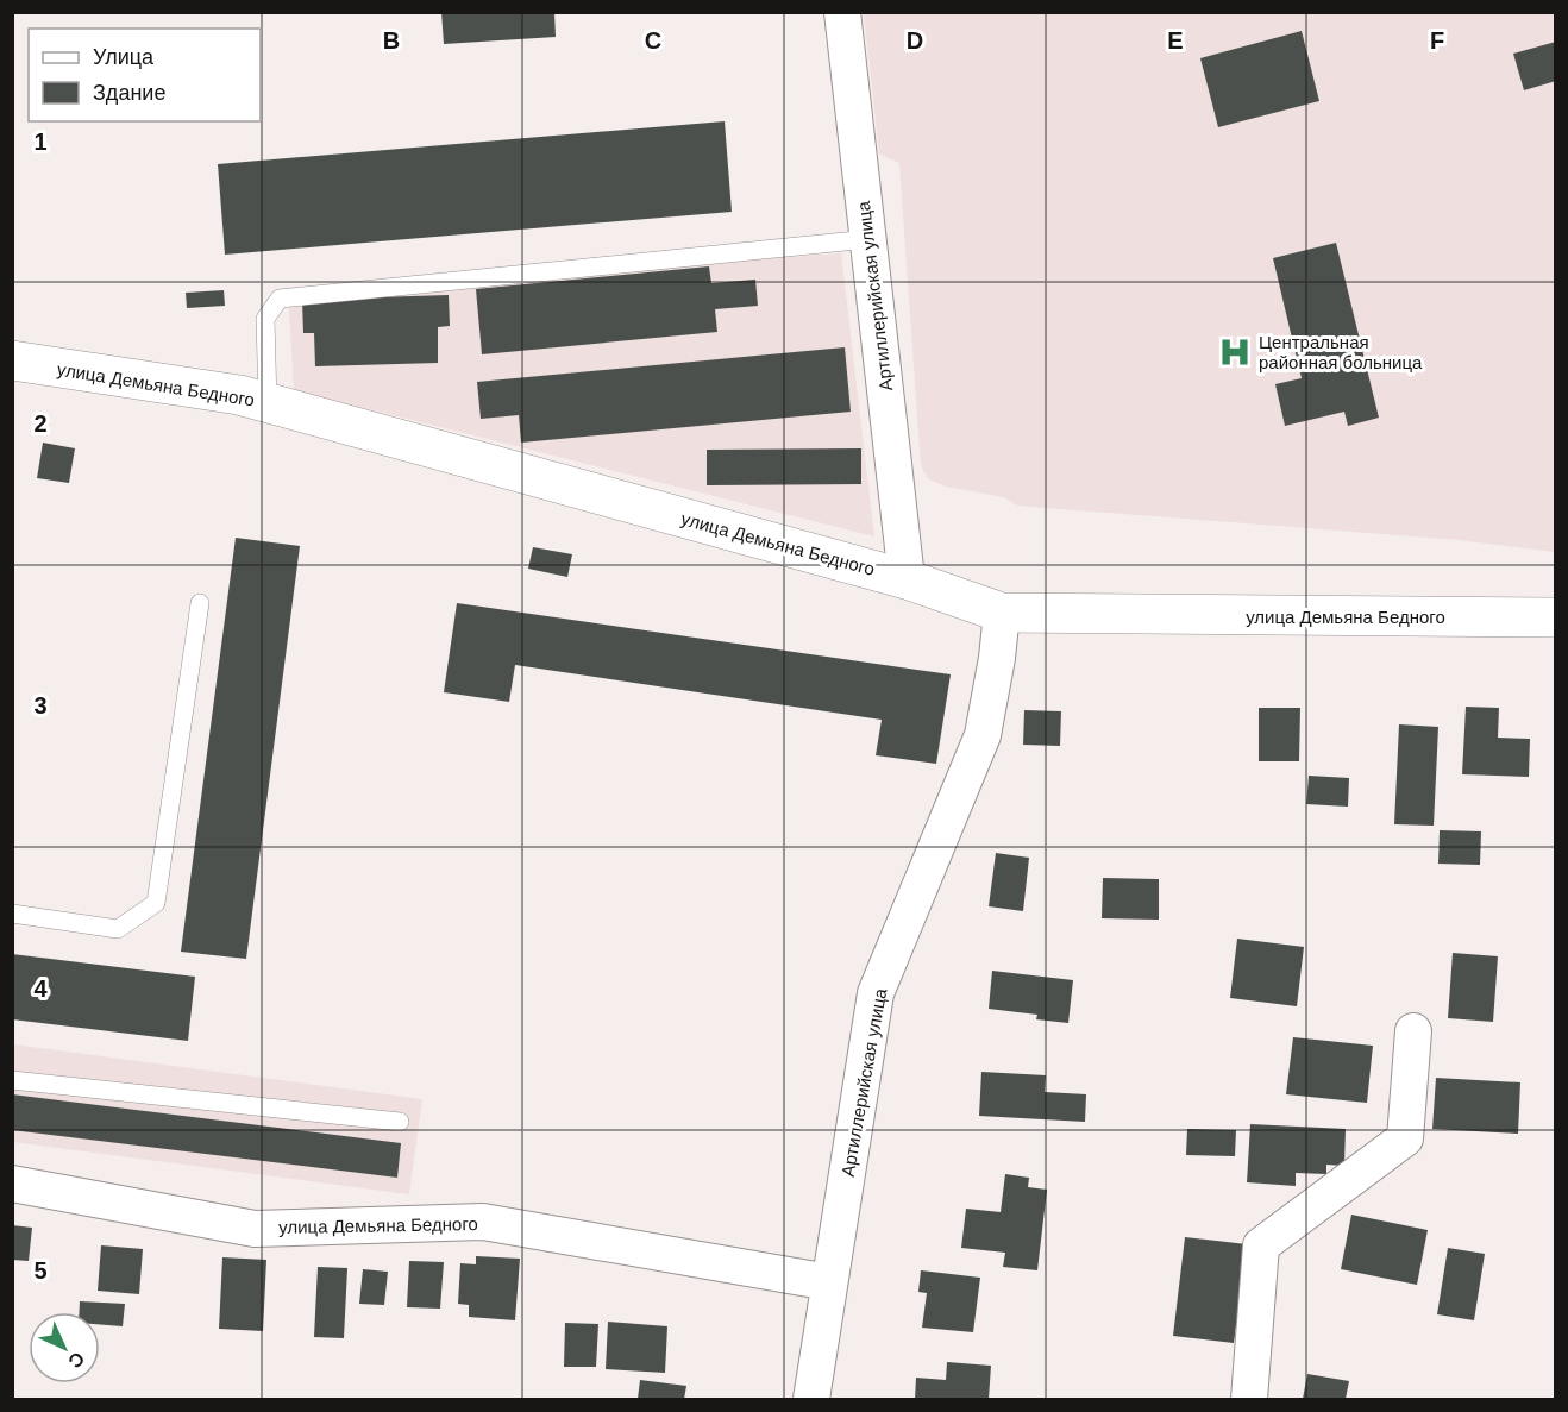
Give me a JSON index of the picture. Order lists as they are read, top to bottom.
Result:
{
  "streets": {
    "street": ["Артиллерийская улица", "улица Демьяна Бедного"]
  },
  "crossings": [
    ["Артиллерийская улица", "улица Демьяна Бедного"]
  ],
  "places": {
    "hospital": ["Центральная районная больница"]
  },
  "legend": ["Улица", "Здание"],
  "north": "bottom right",
  "grid": {
    "columns": [
      "B",
      "C",
      "D",
      "E",
      "F"
    ],
    "rows": [
      "1",
      "2",
      "3",
      "4",
      "5"
    ]
  }
}
